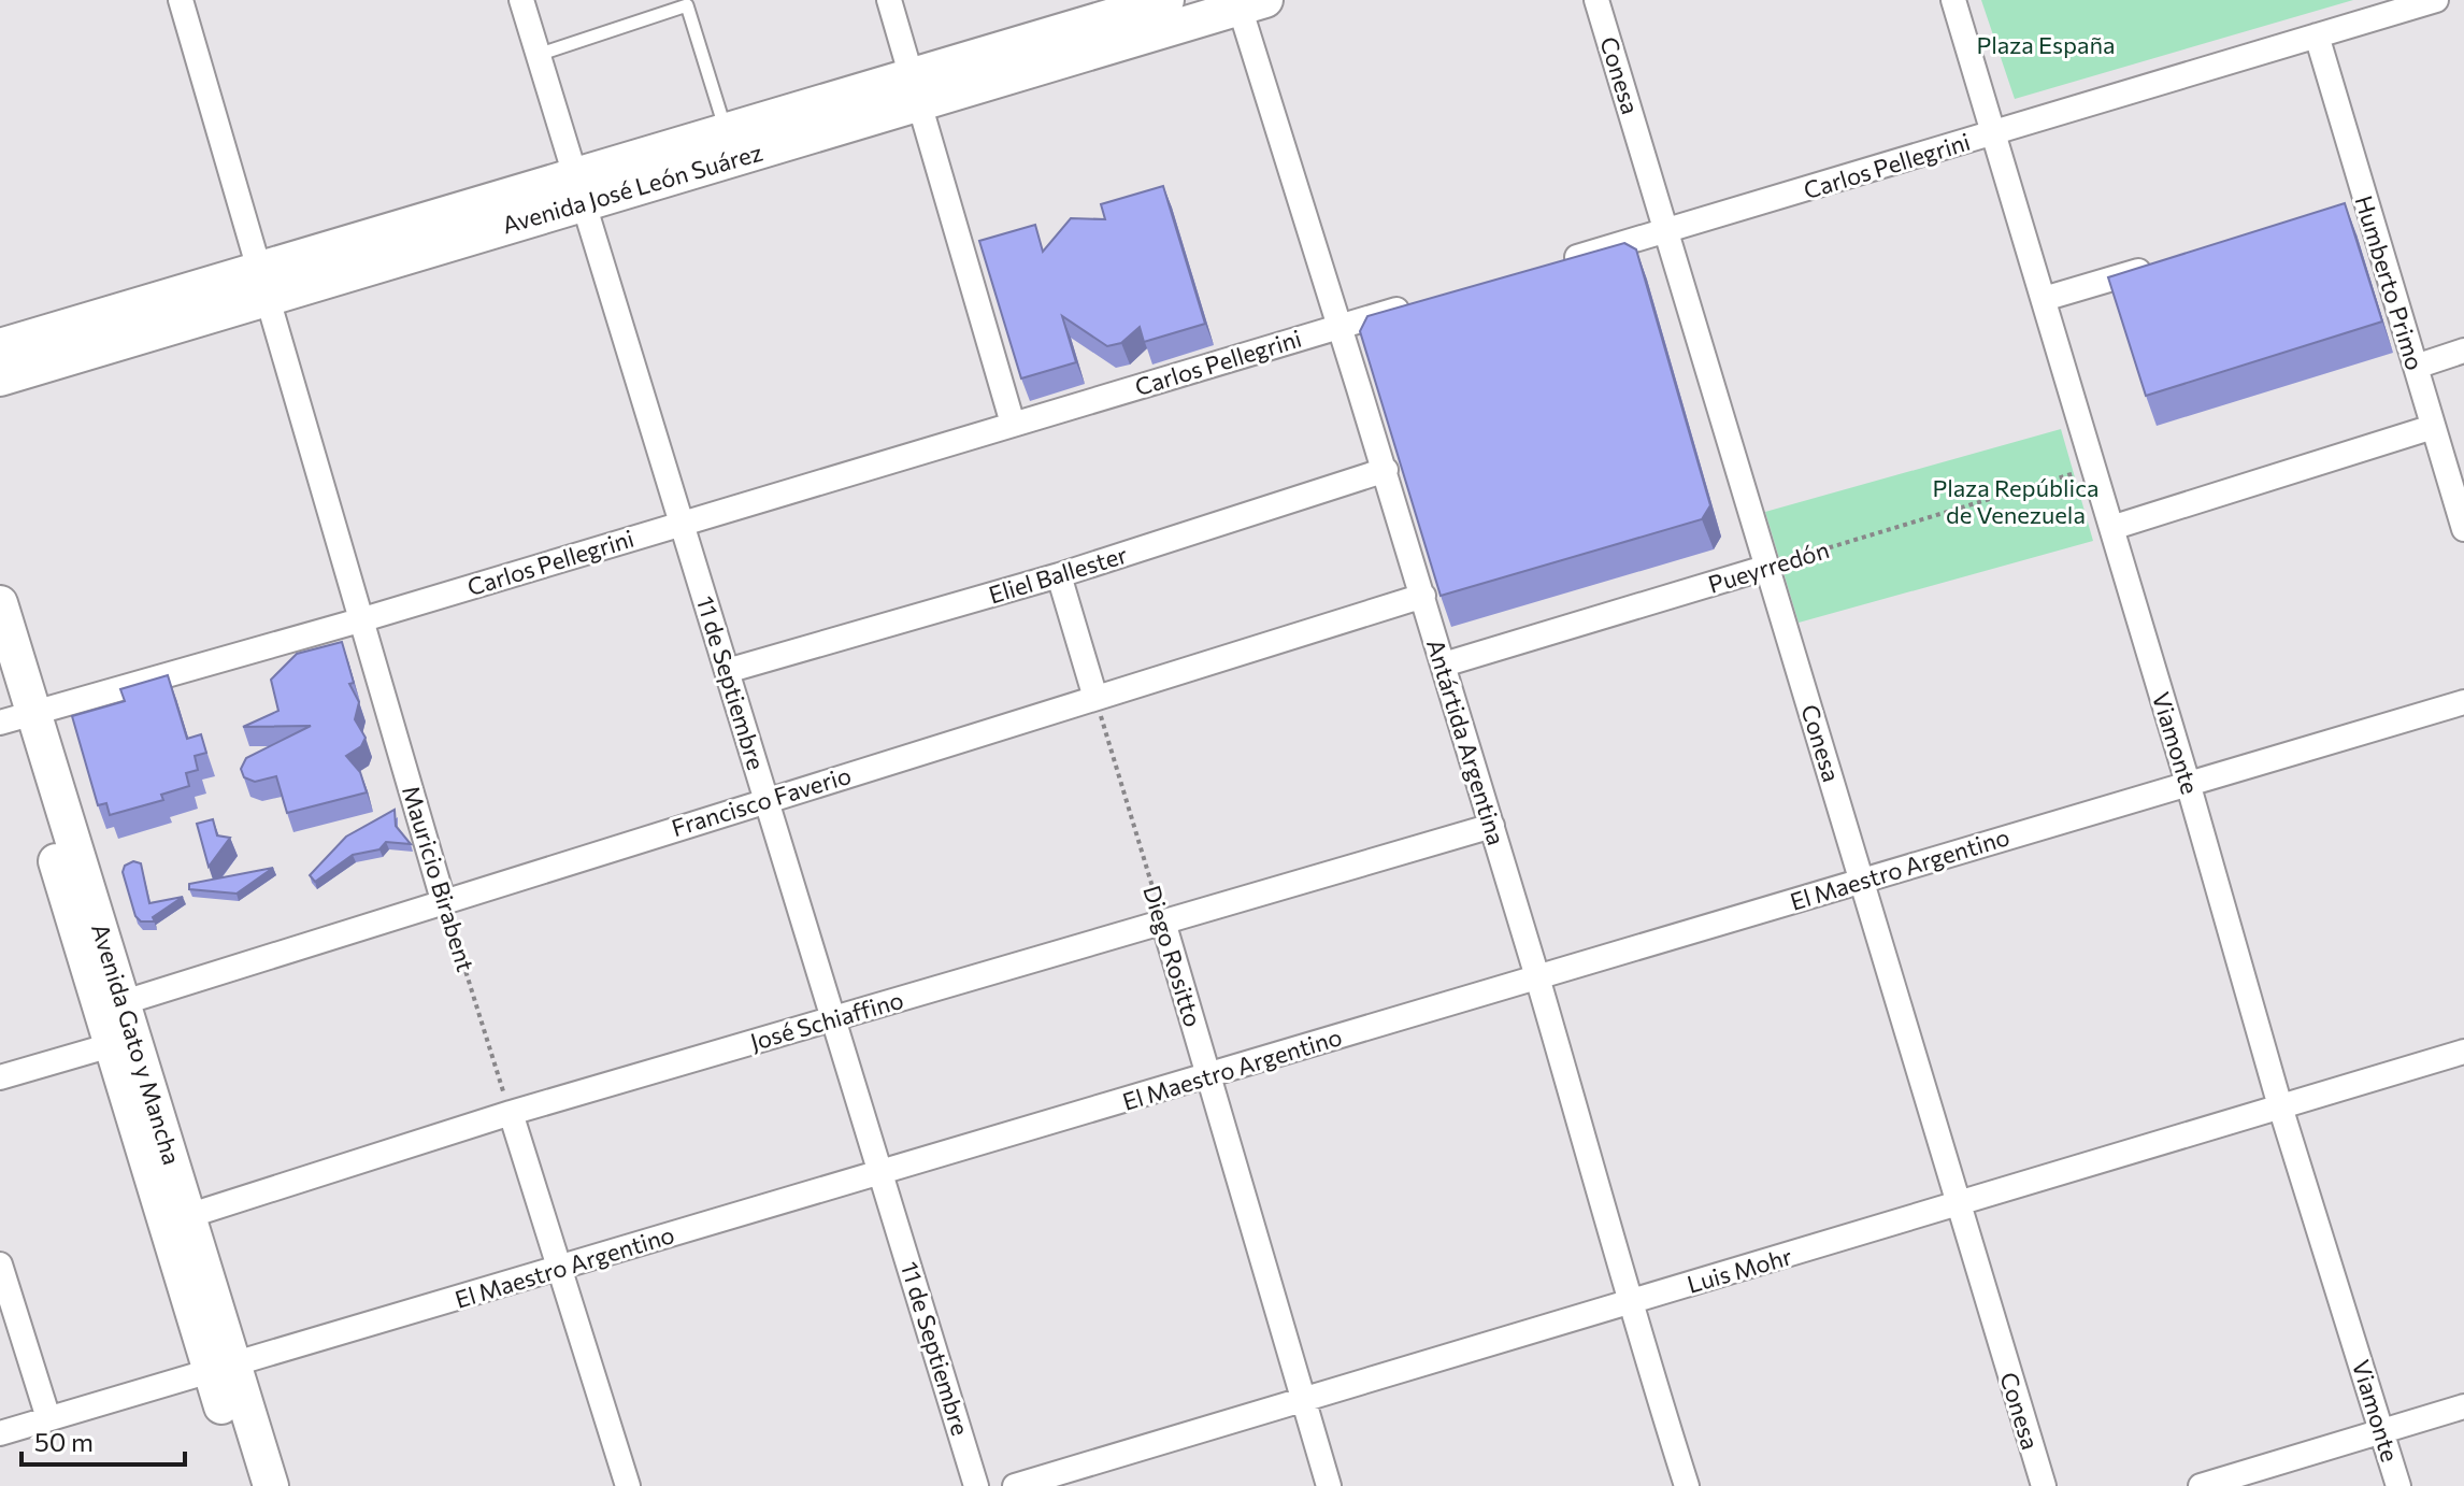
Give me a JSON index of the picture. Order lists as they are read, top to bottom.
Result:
{
  "streets": {
    "main road": ["Avenida José León Suárez", "Avenida Gato y Mancha"],
    "street": [
      "Conesa",
      "Carlos Pellegrini",
      "Humberto Primo",
      "Pueyrredón",
      "Eliel Ballester",
      "11 de Septiembre",
      "Antártida Argentina",
      "Viamonte",
      "Francisco Faverio",
      "El Maestro Argentino",
      "Mauricio Birabent",
      "Diego Rositto",
      "José Schiaffino",
      "Luis Mohr"
    ]
  },
  "crossings": [
    ["Conesa", "Carlos Pellegrini"],
    ["Conesa", "Pueyrredón"],
    ["Conesa", "El Maestro Argentino"],
    ["Conesa", "Luis Mohr"],
    ["Carlos Pellegrini", "Humberto Primo"],
    ["Carlos Pellegrini", "11 de Septiembre"],
    ["Carlos Pellegrini", "Antártida Argentina"],
    ["Carlos Pellegrini", "Viamonte"],
    ["Carlos Pellegrini", "Mauricio Birabent"],
    ["Carlos Pellegrini", "Avenida Gato y Mancha"],
    ["Avenida José León Suárez", "11 de Septiembre"],
    ["Avenida José León Suárez", "Antártida Argentina"],
    ["Avenida José León Suárez", "Mauricio Birabent"],
    ["Pueyrredón", "Antártida Argentina"],
    ["Pueyrredón", "Viamonte"],
    ["Eliel Ballester", "11 de Septiembre"],
    ["Eliel Ballester", "Antártida Argentina"],
    ["11 de Septiembre", "Francisco Faverio"],
    ["11 de Septiembre", "El Maestro Argentino"],
    ["11 de Septiembre", "José Schiaffino"],
    ["Antártida Argentina", "Francisco Faverio"],
    ["Antártida Argentina", "El Maestro Argentino"],
    ["Antártida Argentina", "José Schiaffino"],
    ["Antártida Argentina", "Luis Mohr"],
    ["Viamonte", "El Maestro Argentino"],
    ["Viamonte", "Luis Mohr"],
    ["Francisco Faverio", "Mauricio Birabent"],
    ["Francisco Faverio", "Diego Rositto"],
    ["Francisco Faverio", "Avenida Gato y Mancha"],
    ["El Maestro Argentino", "Diego Rositto"],
    ["El Maestro Argentino", "Avenida Gato y Mancha"],
    ["Mauricio Birabent", "José Schiaffino"],
    ["Diego Rositto", "José Schiaffino"],
    ["Diego Rositto", "Luis Mohr"],
    ["José Schiaffino", "Avenida Gato y Mancha"]
  ],
  "parks": ["Plaza España", "Plaza República de Venezuela"],
  "scale_bar": "50 m"
}
